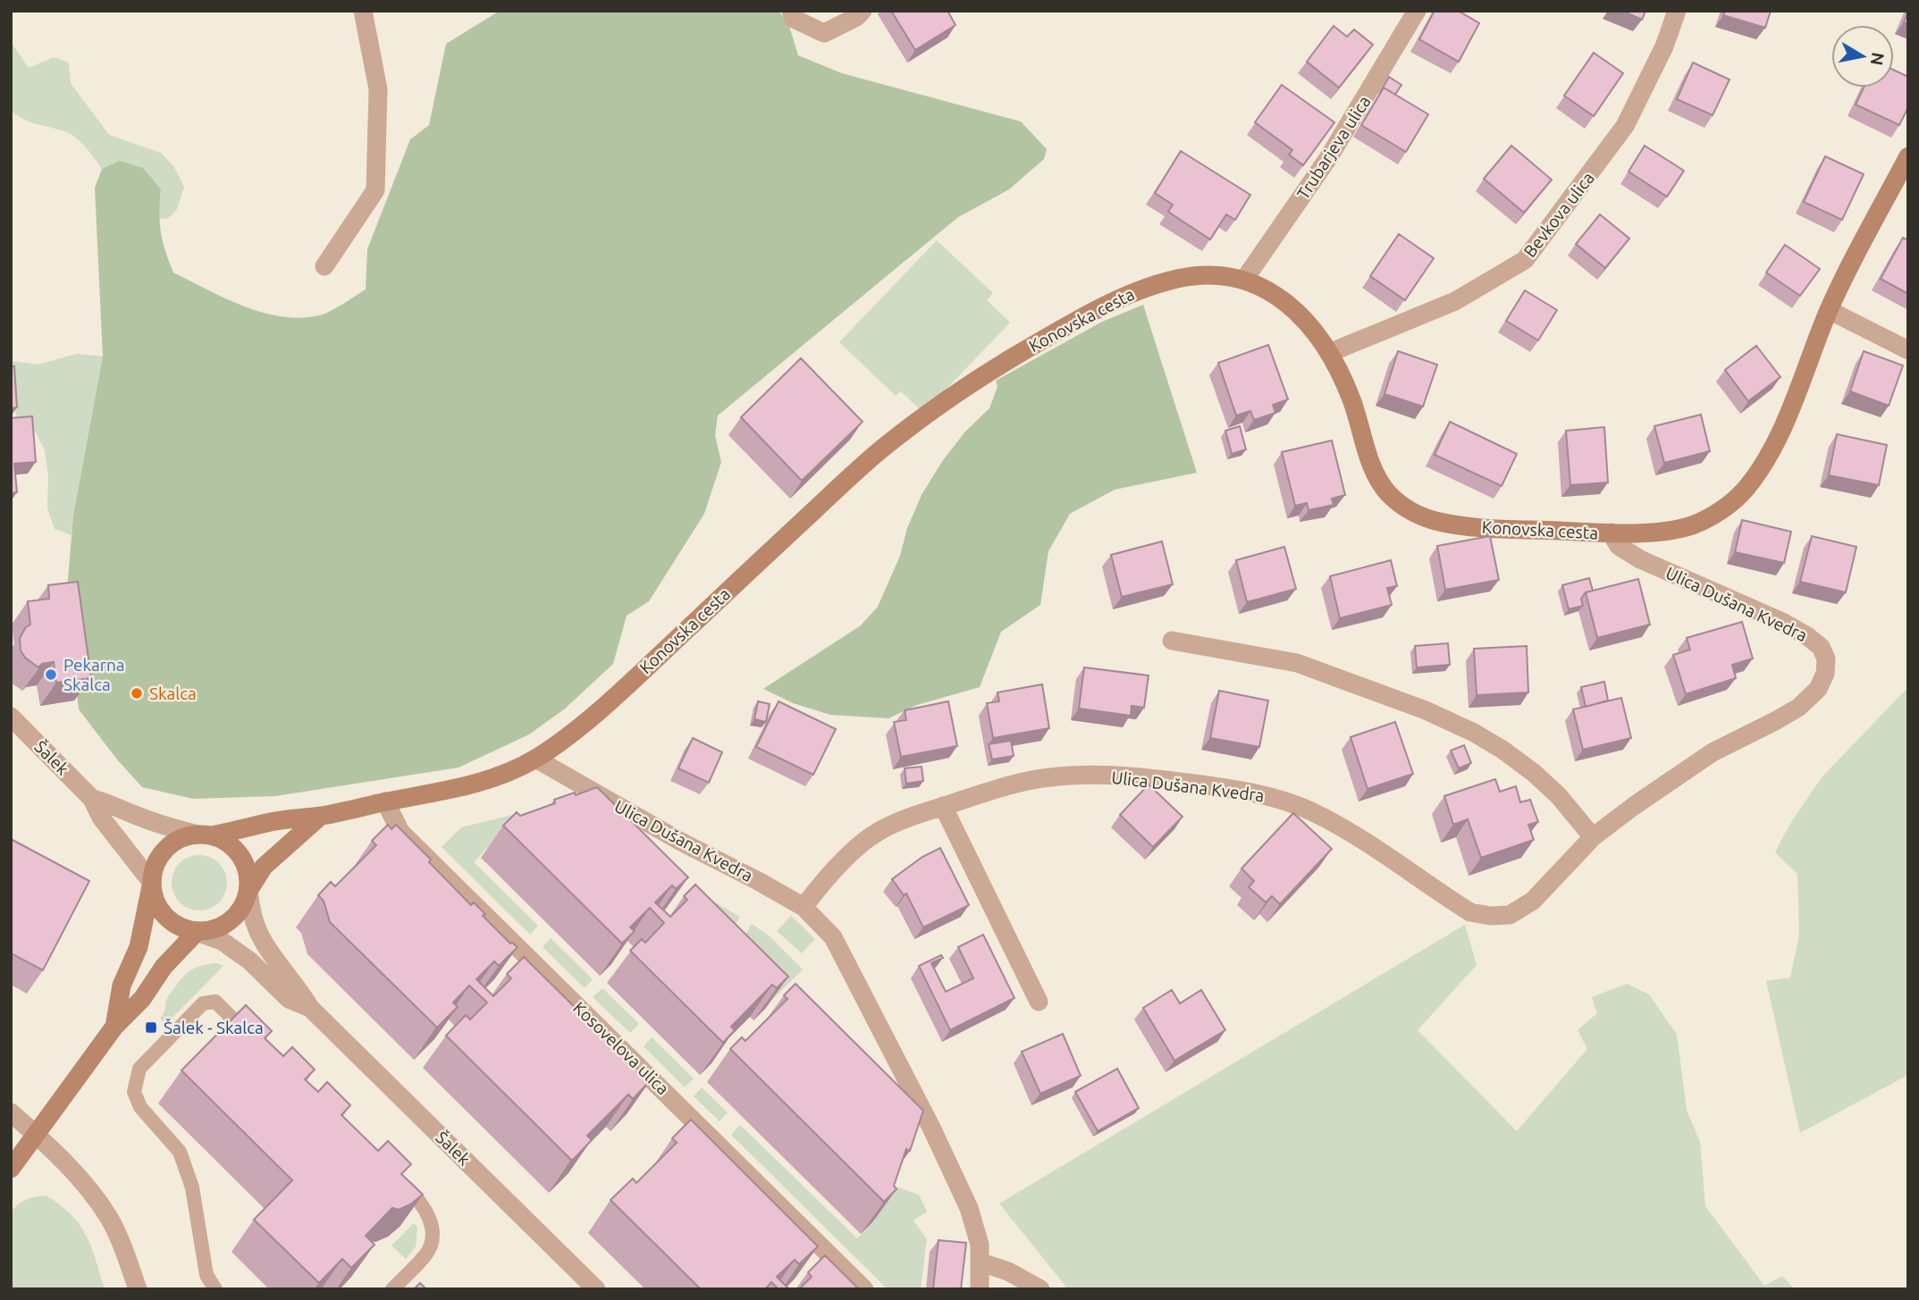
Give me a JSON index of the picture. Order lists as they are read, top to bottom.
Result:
{
  "streets": {
    "street": [
      "Trubarjeva ulica",
      "Bevkova ulica",
      "Konovska cesta",
      "Ulica Dušana Kvedra",
      "Šalek",
      "Kosovelova ulica"
    ]
  },
  "crossings": [
    ["Trubarjeva ulica", "Konovska cesta"],
    ["Bevkova ulica", "Konovska cesta"],
    ["Konovska cesta", "Ulica Dušana Kvedra"],
    ["Konovska cesta", "Kosovelova ulica"]
  ],
  "places": {
    "other": ["Pekarna Skalca", "Skalca"],
    "transit": ["Šalek - Skalca"]
  },
  "north": "right"
}
